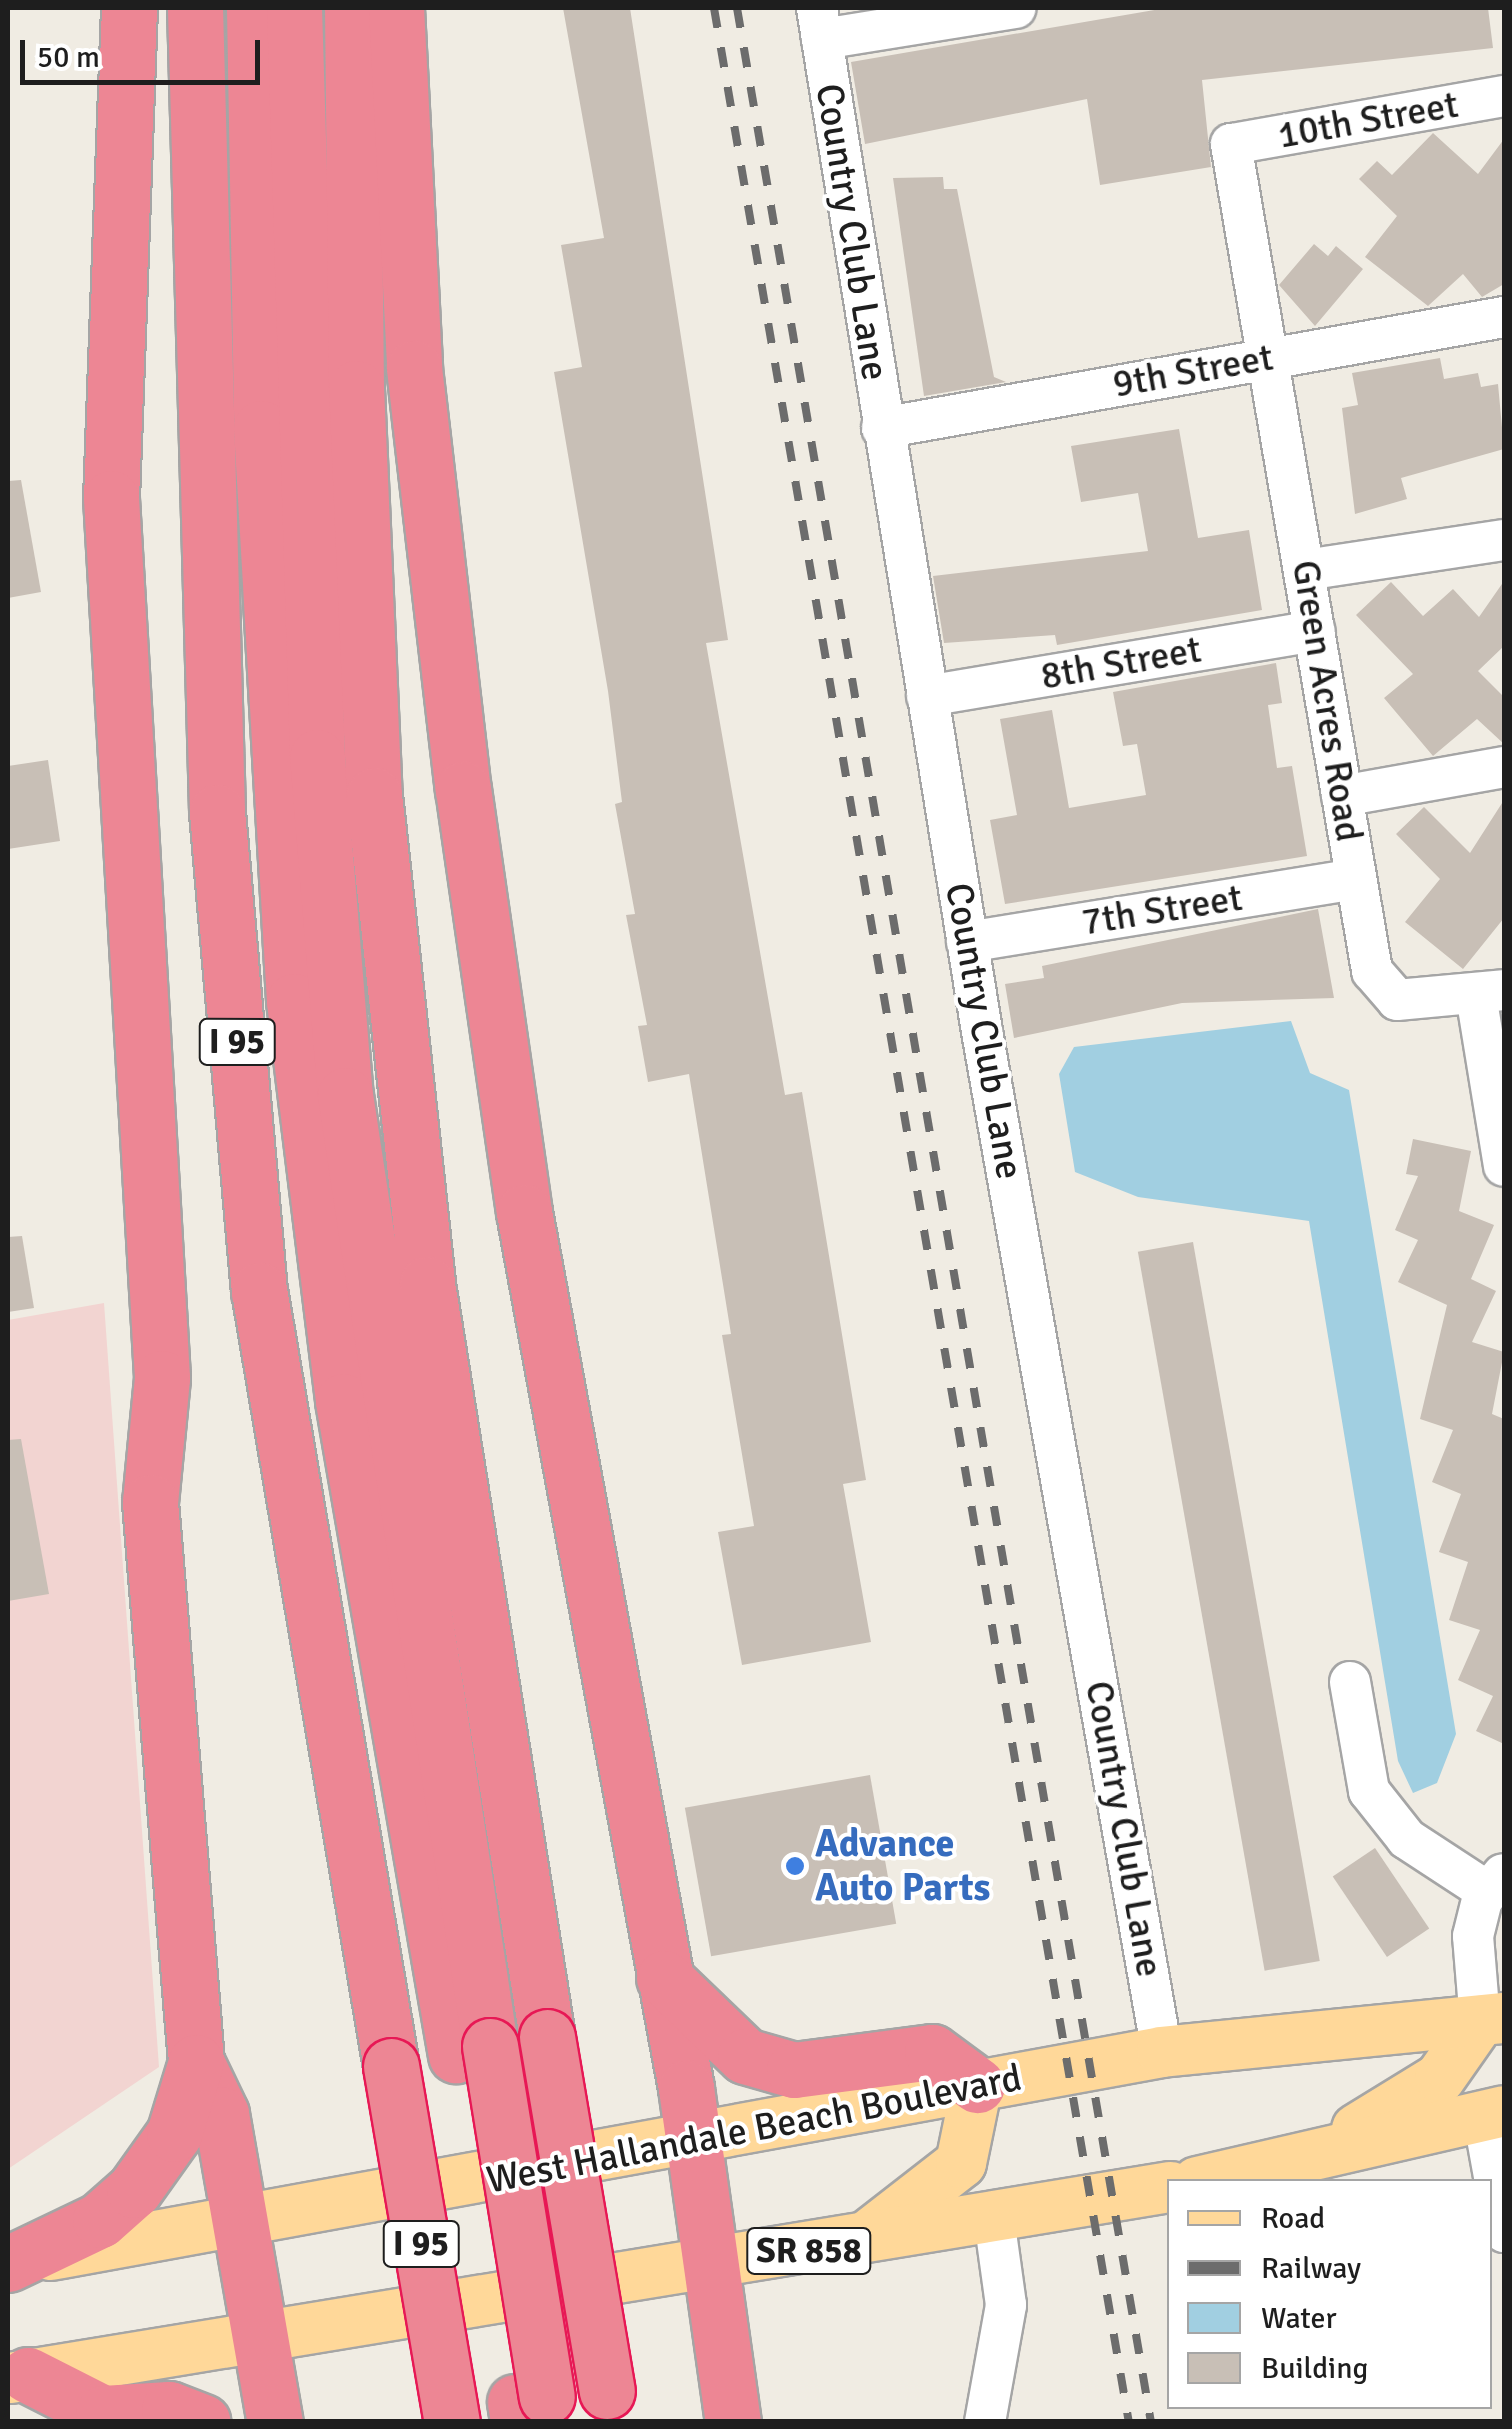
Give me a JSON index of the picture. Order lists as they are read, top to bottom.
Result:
{
  "streets": {
    "highway": ["I 95"],
    "main road": ["West Hallandale Beach Boulevard", "SR 858"],
    "street": [
      "10th Street",
      "Country Club Lane",
      "9th Street",
      "8th Street",
      "Green Acres Road",
      "7th Street"
    ]
  },
  "crossings": [
    ["10th Street", "Green Acres Road"],
    ["Country Club Lane", "9th Street"],
    ["Country Club Lane", "8th Street"],
    ["Country Club Lane", "7th Street"],
    ["Country Club Lane", "West Hallandale Beach Boulevard"],
    ["9th Street", "Green Acres Road"],
    ["8th Street", "Green Acres Road"],
    ["Green Acres Road", "7th Street"]
  ],
  "places": ["Advance Auto Parts"],
  "legend": [
    "Road",
    "Railway",
    "Water",
    "Building"
  ],
  "scale_bar": "50 m"
}
